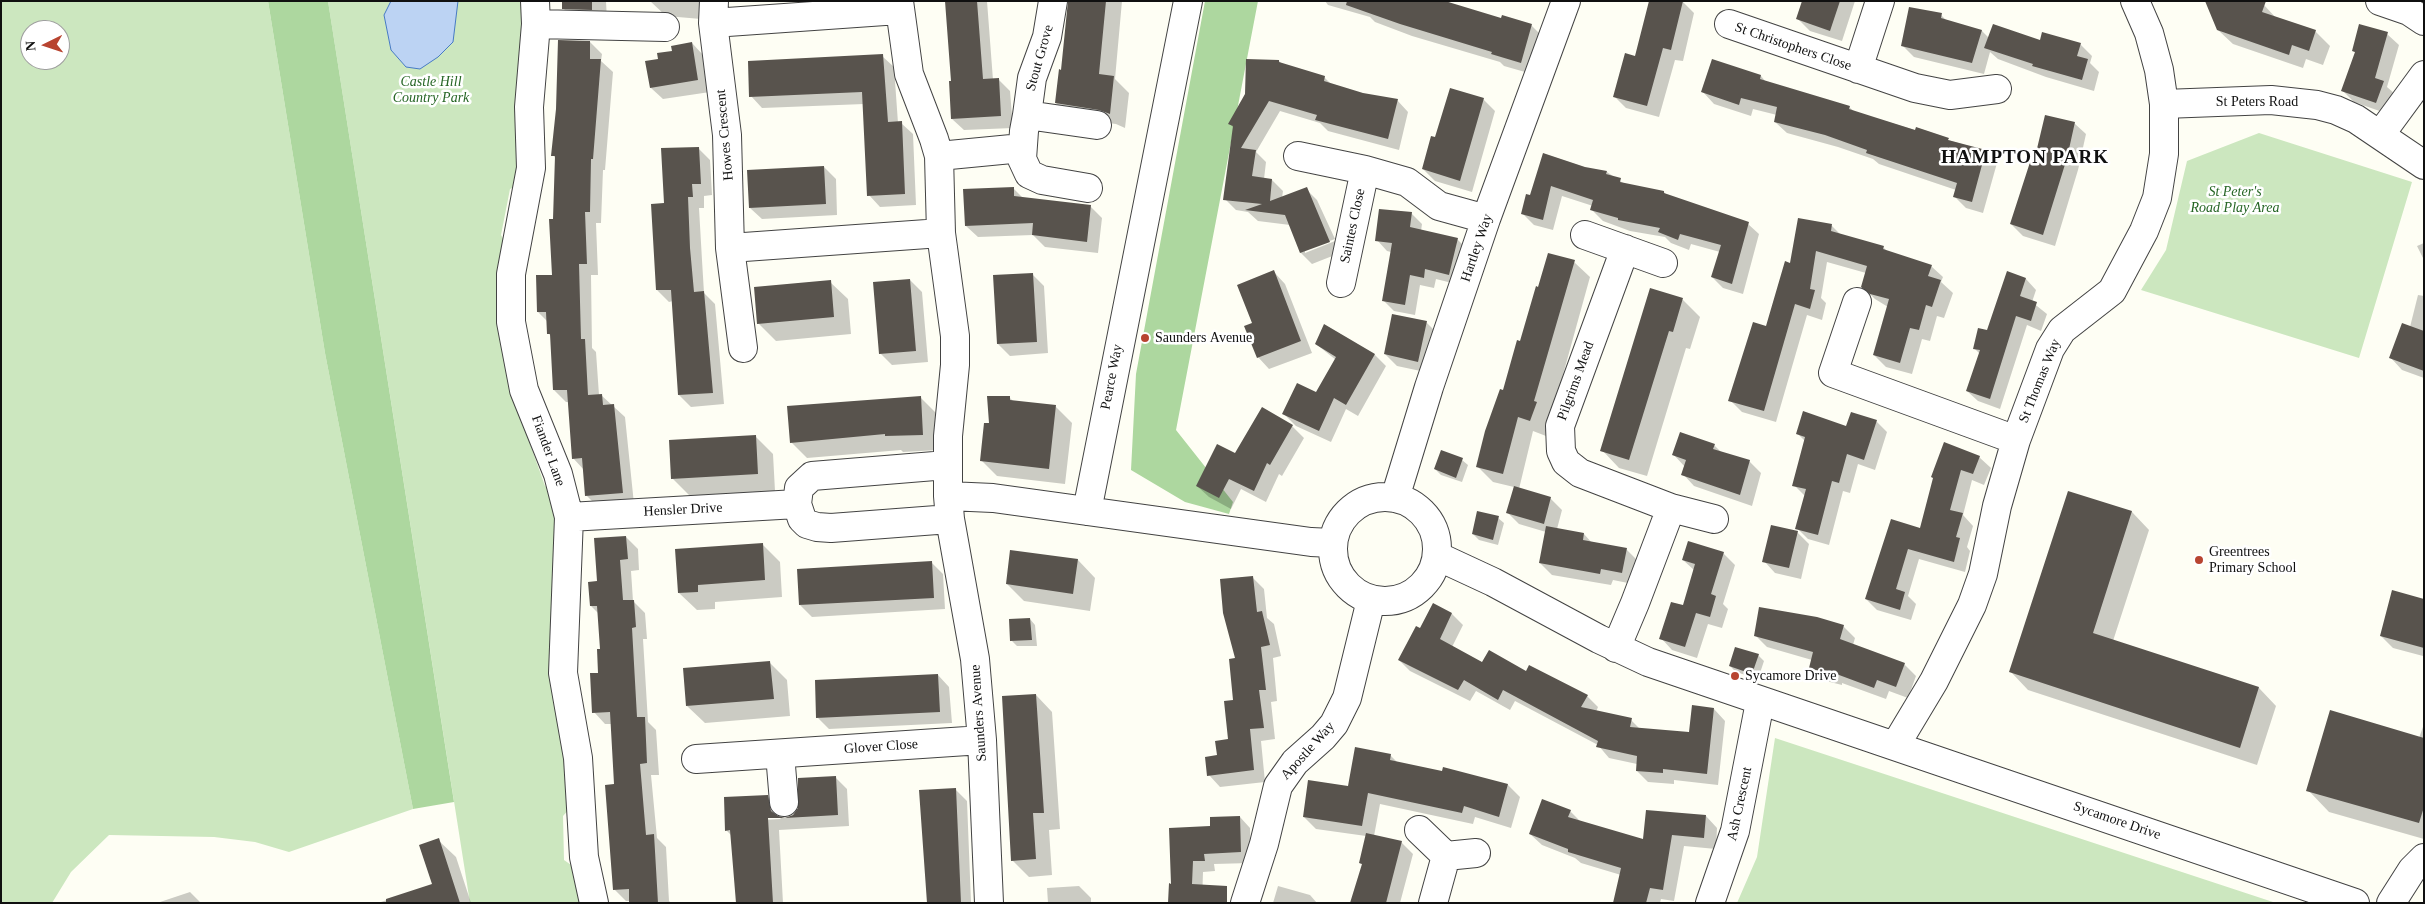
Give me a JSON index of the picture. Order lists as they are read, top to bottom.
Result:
{
  "streets": {
    "street": [
      "St Christophers Close",
      "Stout Grove",
      "St Peters Road",
      "Howes Crescent",
      "Saintes Close",
      "Hartley Way",
      "Pearce Way",
      "Pilgrims Mead",
      "St Thomas Way",
      "Fiander Lane",
      "Hensler Drive",
      "Saunders Avenue",
      "Glover Close",
      "Apostle Way",
      "Ash Crescent",
      "Sycamore Drive"
    ]
  },
  "crossings": [
    ["St Peters Road", "St Thomas Way"],
    ["Howes Crescent", "Saunders Avenue"],
    ["Saintes Close", "Hartley Way"],
    ["Hartley Way", "Apostle Way"],
    ["Hartley Way", "Sycamore Drive"],
    ["St Thomas Way", "Sycamore Drive"],
    ["Fiander Lane", "Hensler Drive"],
    ["Saunders Avenue", "Glover Close"],
    ["Apostle Way", "Sycamore Drive"],
    ["Ash Crescent", "Sycamore Drive"]
  ],
  "districts": ["HAMPTON PARK"],
  "parks": ["Castle Hill Country Park", "St Peter's Road Play Area"],
  "places": ["Saunders Avenue", "Greentrees Primary School", "Sycamore Drive"],
  "north": "left"
}
